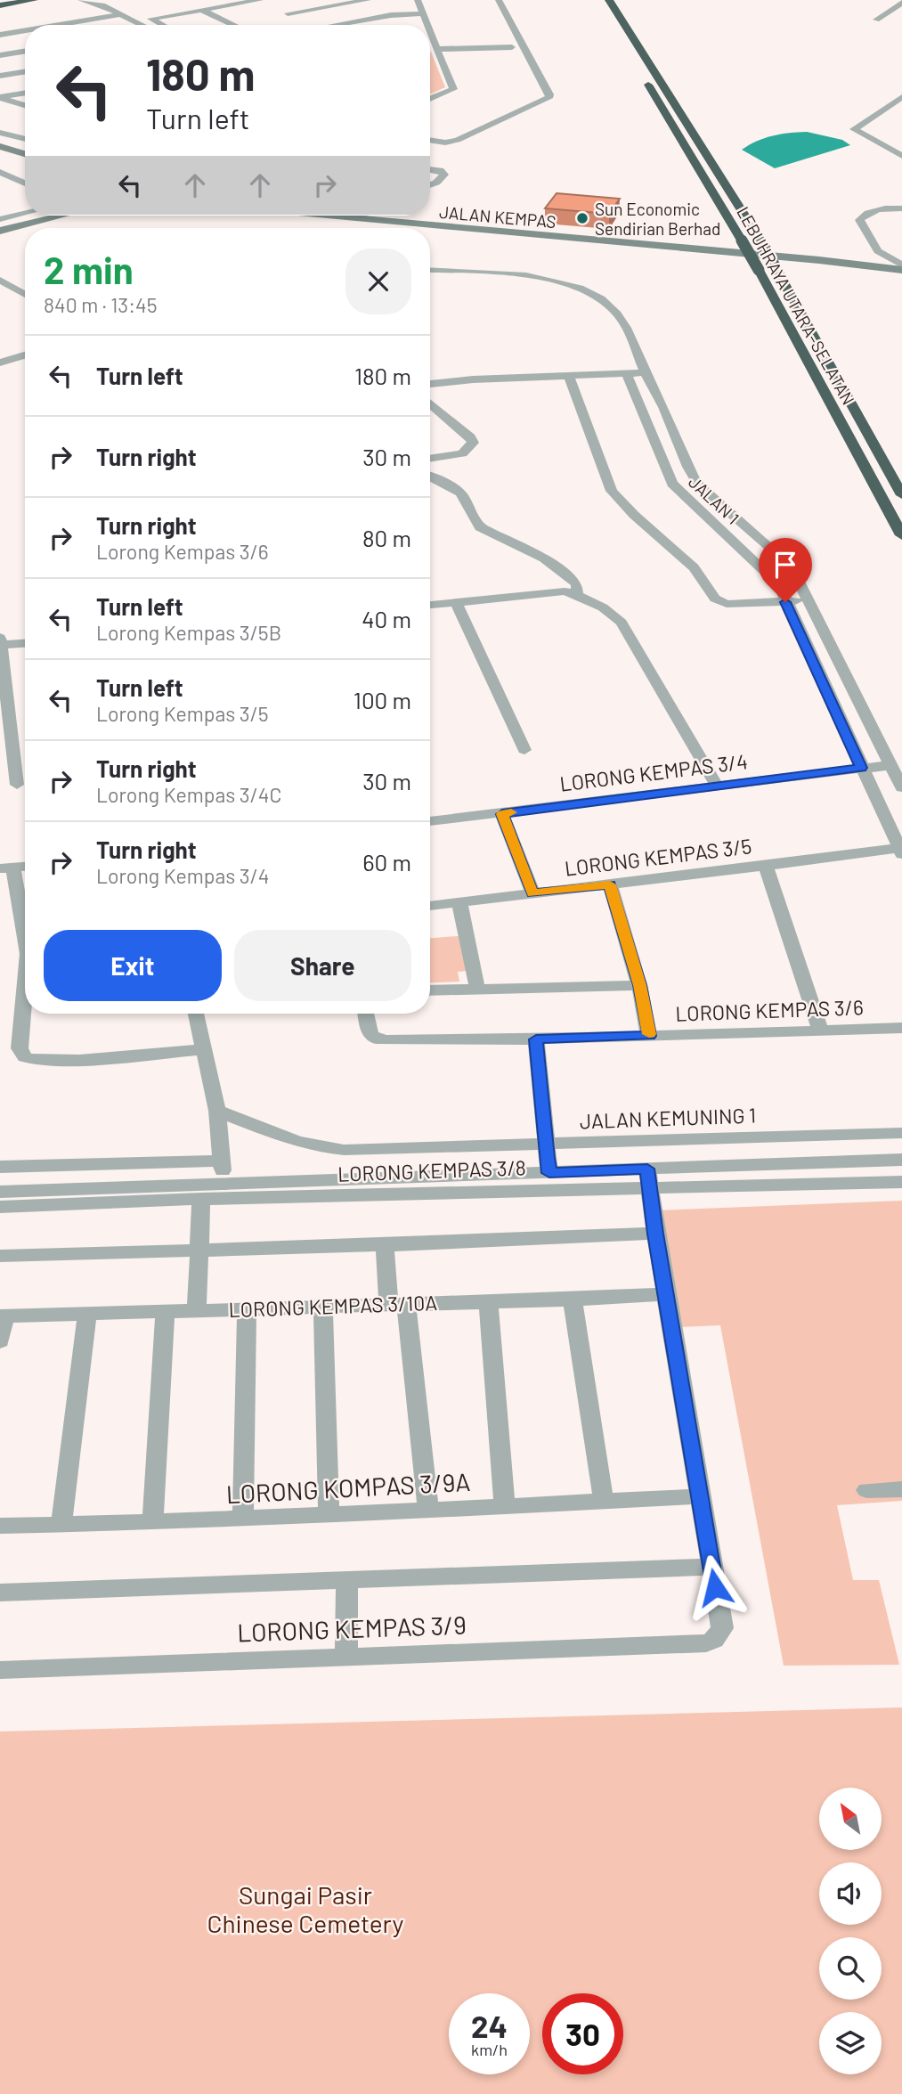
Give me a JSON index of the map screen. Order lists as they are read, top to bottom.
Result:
{
  "streets": {
    "highway": ["LEBUHRAYA UTARA–SELATAN"],
    "main road": ["JALAN KEMPAS"],
    "street": [
      "JALAN 1",
      "LORONG KEMPAS 3/4",
      "LORONG KEMPAS 3/5",
      "LORONG KEMPAS 3/6",
      "JALAN KEMUNING 1",
      "LORONG KEMPAS 3/8",
      "LORONG KEMPAS 3/10A",
      "LORONG KOMPAS 3/9A",
      "LORONG KEMPAS 3/9"
    ]
  },
  "crossings": [
    ["JALAN 1", "LORONG KEMPAS 3/4"],
    ["JALAN 1", "LORONG KEMPAS 3/5"]
  ],
  "parks": ["Sungai Pasir Chinese Cemetery"],
  "places": ["Sun Economic Sendirian Berhad"],
  "north": "top left",
  "page": {
    "turn": ["180 m", "Turn left"],
    "heading": ["2 min", "840 m · 13:45"],
    "list": [
      {
        "name": "Turn left",
        "value": "180 m"
      },
      {
        "name": "Turn right",
        "value": "30 m"
      },
      {
        "name": "Turn right",
        "note": "Lorong Kempas 3/6",
        "value": "80 m"
      },
      {
        "name": "Turn left",
        "note": "Lorong Kempas 3/5B",
        "value": "40 m"
      },
      {
        "name": "Turn left",
        "note": "Lorong Kempas 3/5",
        "value": "100 m"
      },
      {
        "name": "Turn right",
        "note": "Lorong Kempas 3/4C",
        "value": "30 m"
      },
      {
        "name": "Turn right",
        "note": "Lorong Kempas 3/4",
        "value": "60 m"
      }
    ],
    "buttons": ["Exit", "Share"],
    "speed": "24 km/h",
    "limit": "30"
  }
}
